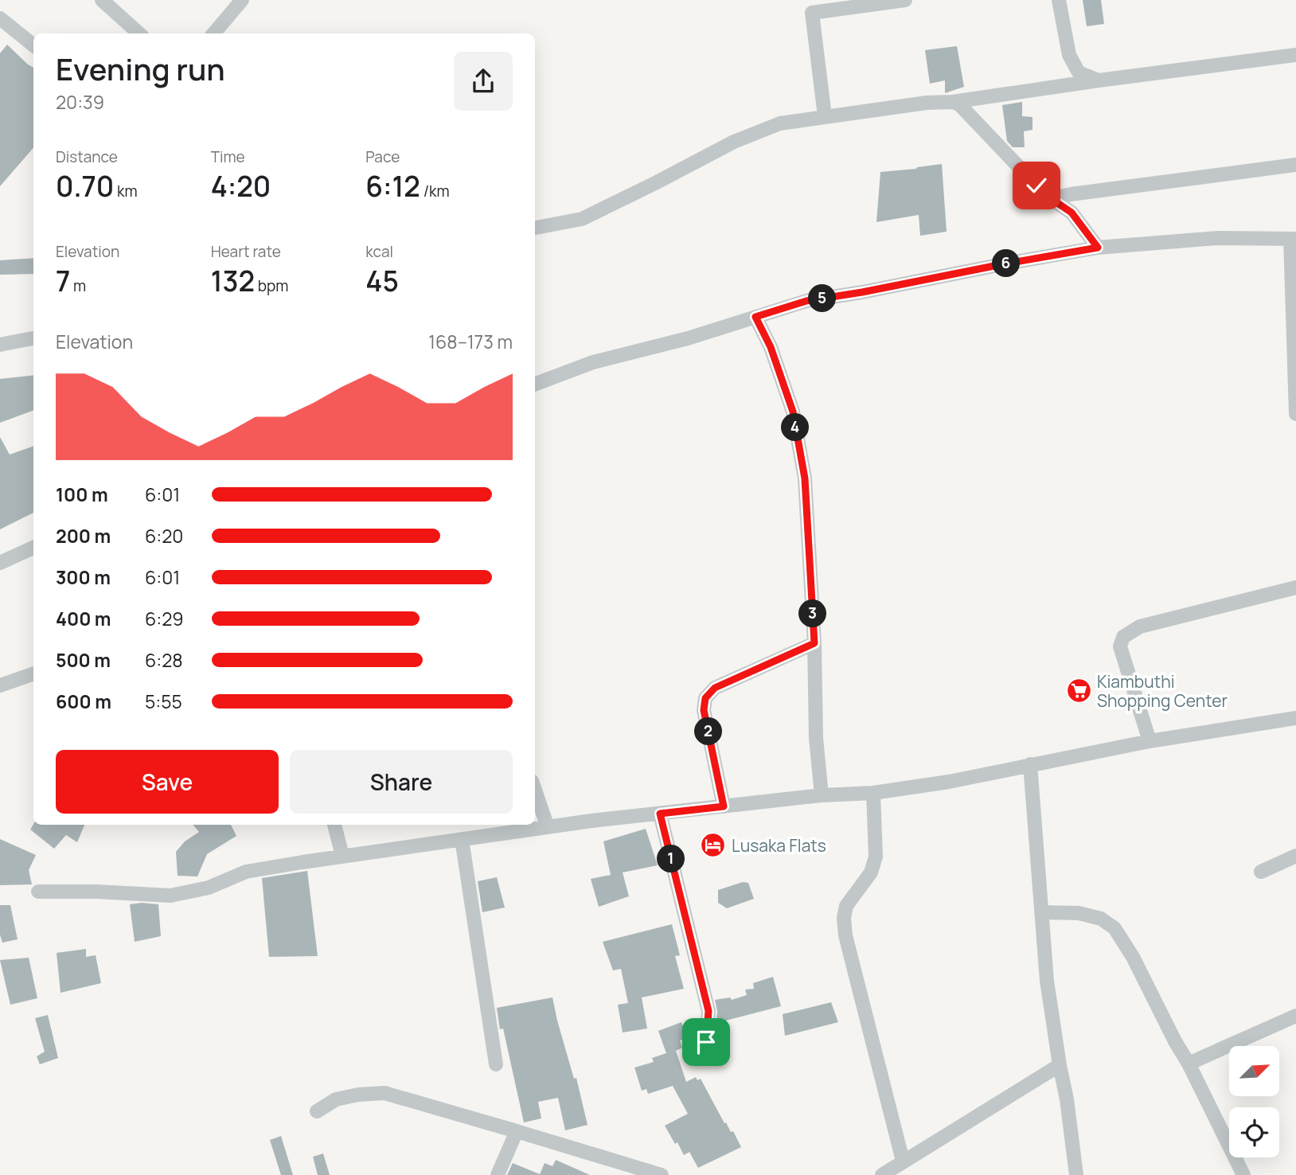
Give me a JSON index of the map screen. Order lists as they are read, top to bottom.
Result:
{
  "places": {
    "supermarket": ["Kiambuthi Shopping Center"],
    "hotel": ["Lusaka Flats"]
  },
  "north": "top right",
  "page": {
    "heading": ["Evening run", "20:39"],
    "stats": [
      ["Distance", "0.70 km"],
      ["Time", "4:20"],
      ["Pace", "6:12 /km"],
      ["Elevation", "7 m"],
      ["Heart rate", "132 bpm"],
      ["kcal", "45"]
    ],
    "pins": [
      "6",
      "5",
      "4",
      "3",
      "2",
      "1"
    ],
    "chart": ["Elevation", "168–173 m"],
    "list": [
      {
        "name": "100 m",
        "note": "6:01"
      },
      {
        "name": "200 m",
        "note": "6:20"
      },
      {
        "name": "300 m",
        "note": "6:01"
      },
      {
        "name": "400 m",
        "note": "6:29"
      },
      {
        "name": "500 m",
        "note": "6:28"
      },
      {
        "name": "600 m",
        "note": "5:55"
      }
    ],
    "buttons": ["Save", "Share"]
  }
}
